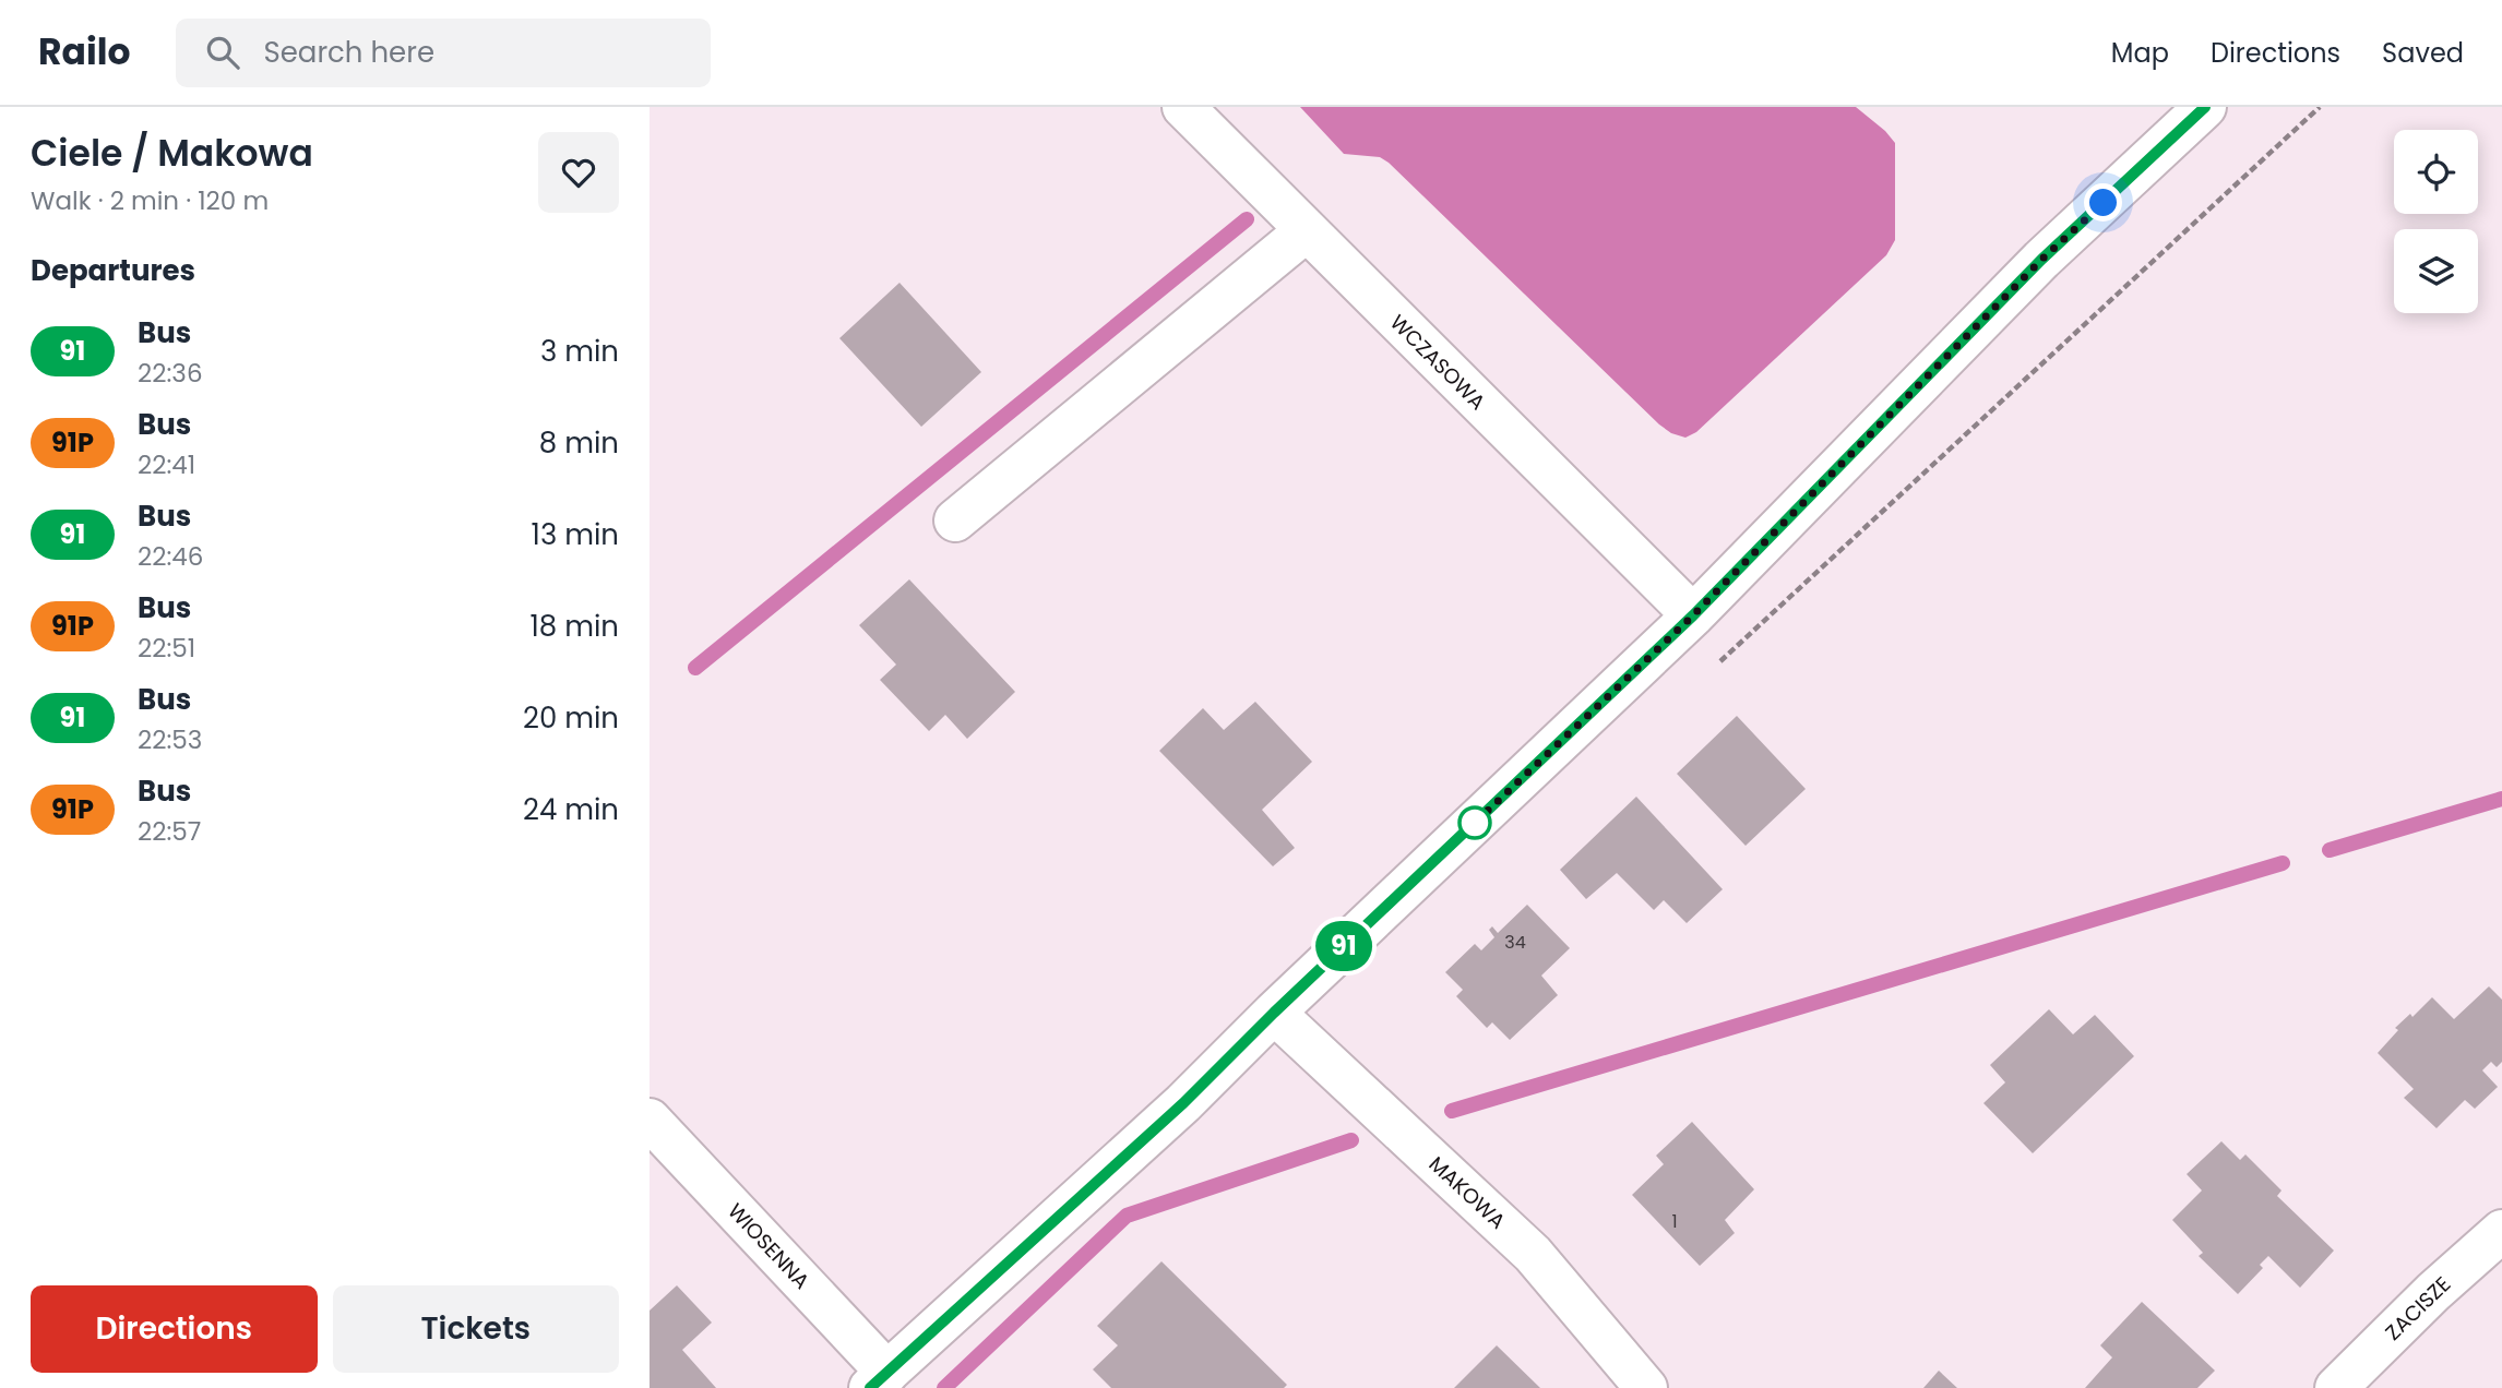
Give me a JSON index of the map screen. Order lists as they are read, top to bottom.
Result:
{
  "streets": {
    "street": [
      "WCZASOWA",
      "MAKOWA",
      "WIOSENNA",
      "ZACISZE"
    ]
  },
  "lines": ["bus line 91"],
  "house_numbers": ["34", "1"],
  "page": {
    "header": "Railo",
    "search": "Search here",
    "nav": ["Map", "Directions", "Saved"],
    "heading": [
      ["Ciele / Makowa", "Walk · 2 min · 120 m"],
      "Departures"
    ],
    "on_map": "91",
    "list": [
      {
        "mark": "91",
        "name": "Bus",
        "note": "22:36",
        "value": "3 min"
      },
      {
        "mark": "91P",
        "name": "Bus",
        "note": "22:41",
        "value": "8 min"
      },
      {
        "mark": "91",
        "name": "Bus",
        "note": "22:46",
        "value": "13 min"
      },
      {
        "mark": "91P",
        "name": "Bus",
        "note": "22:51",
        "value": "18 min"
      },
      {
        "mark": "91",
        "name": "Bus",
        "note": "22:53",
        "value": "20 min"
      },
      {
        "mark": "91P",
        "name": "Bus",
        "note": "22:57",
        "value": "24 min"
      }
    ],
    "buttons": ["Directions", "Tickets"]
  }
}
